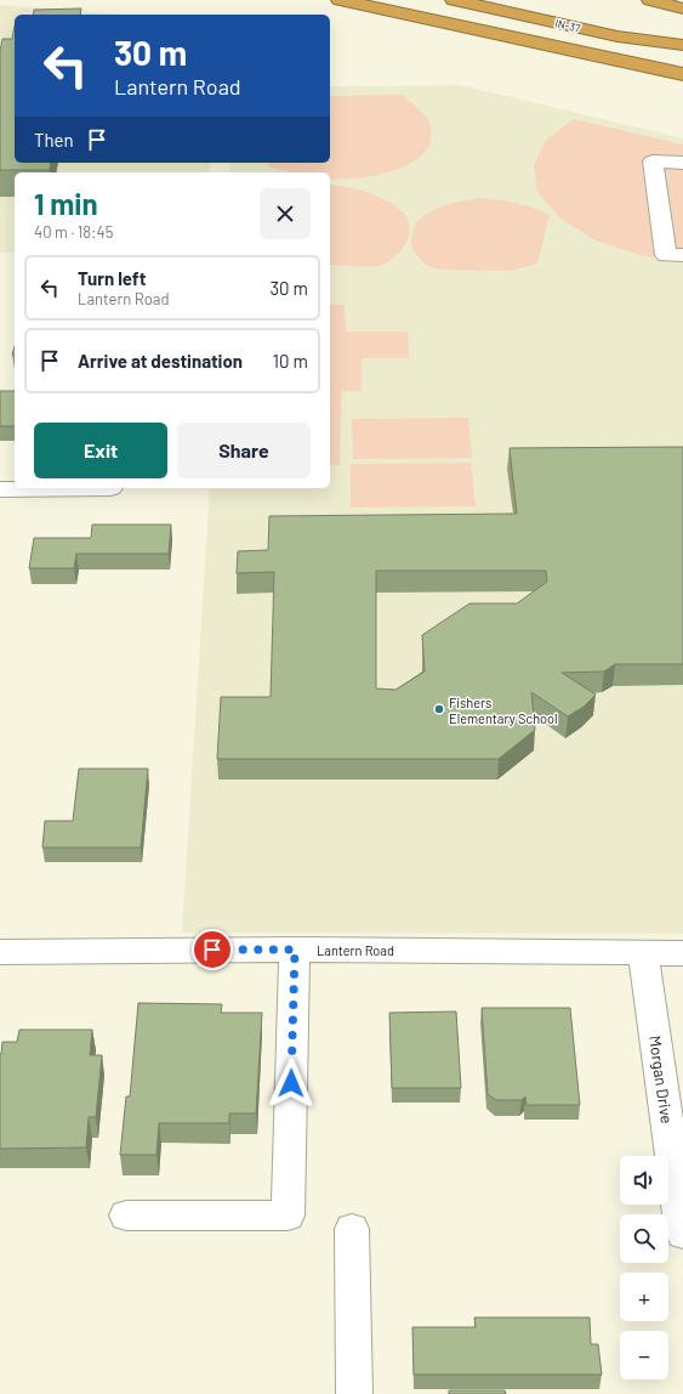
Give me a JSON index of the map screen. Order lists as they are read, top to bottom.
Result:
{
  "streets": {
    "highway": ["IN-37"],
    "street": ["Lantern Road", "Morgan Drive"]
  },
  "crossings": [
    ["Lantern Road", "Morgan Drive"]
  ],
  "places": ["Fishers Elementary School"],
  "page": {
    "turn": ["30 m", "Lantern Road"],
    "then": "Then",
    "heading": ["1 min", "40 m · 18:45"],
    "list": [
      {
        "name": "Turn left",
        "note": "Lantern Road",
        "value": "30 m"
      },
      {
        "name": "Arrive at destination",
        "value": "10 m"
      }
    ],
    "buttons": ["Exit", "Share"],
    "map_buttons": ["+", "−"]
  }
}
